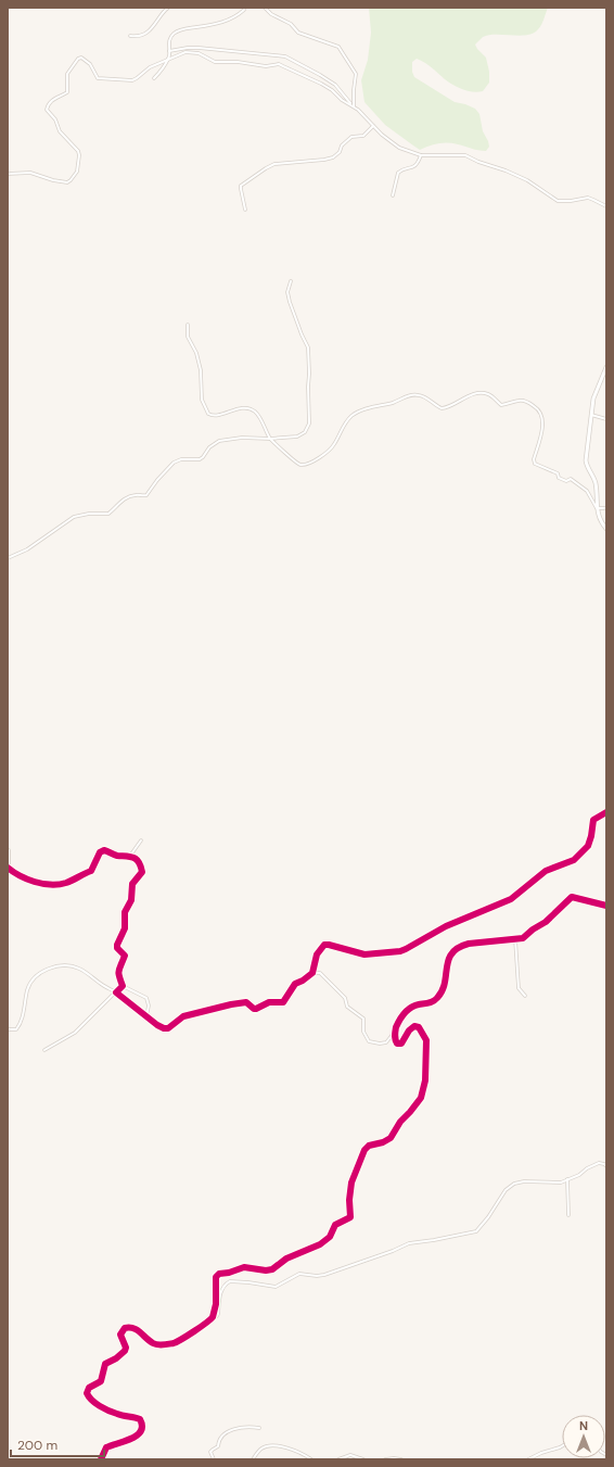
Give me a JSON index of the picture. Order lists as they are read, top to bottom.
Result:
{
  "scale_bar": "200 m",
  "north": "top"
}
